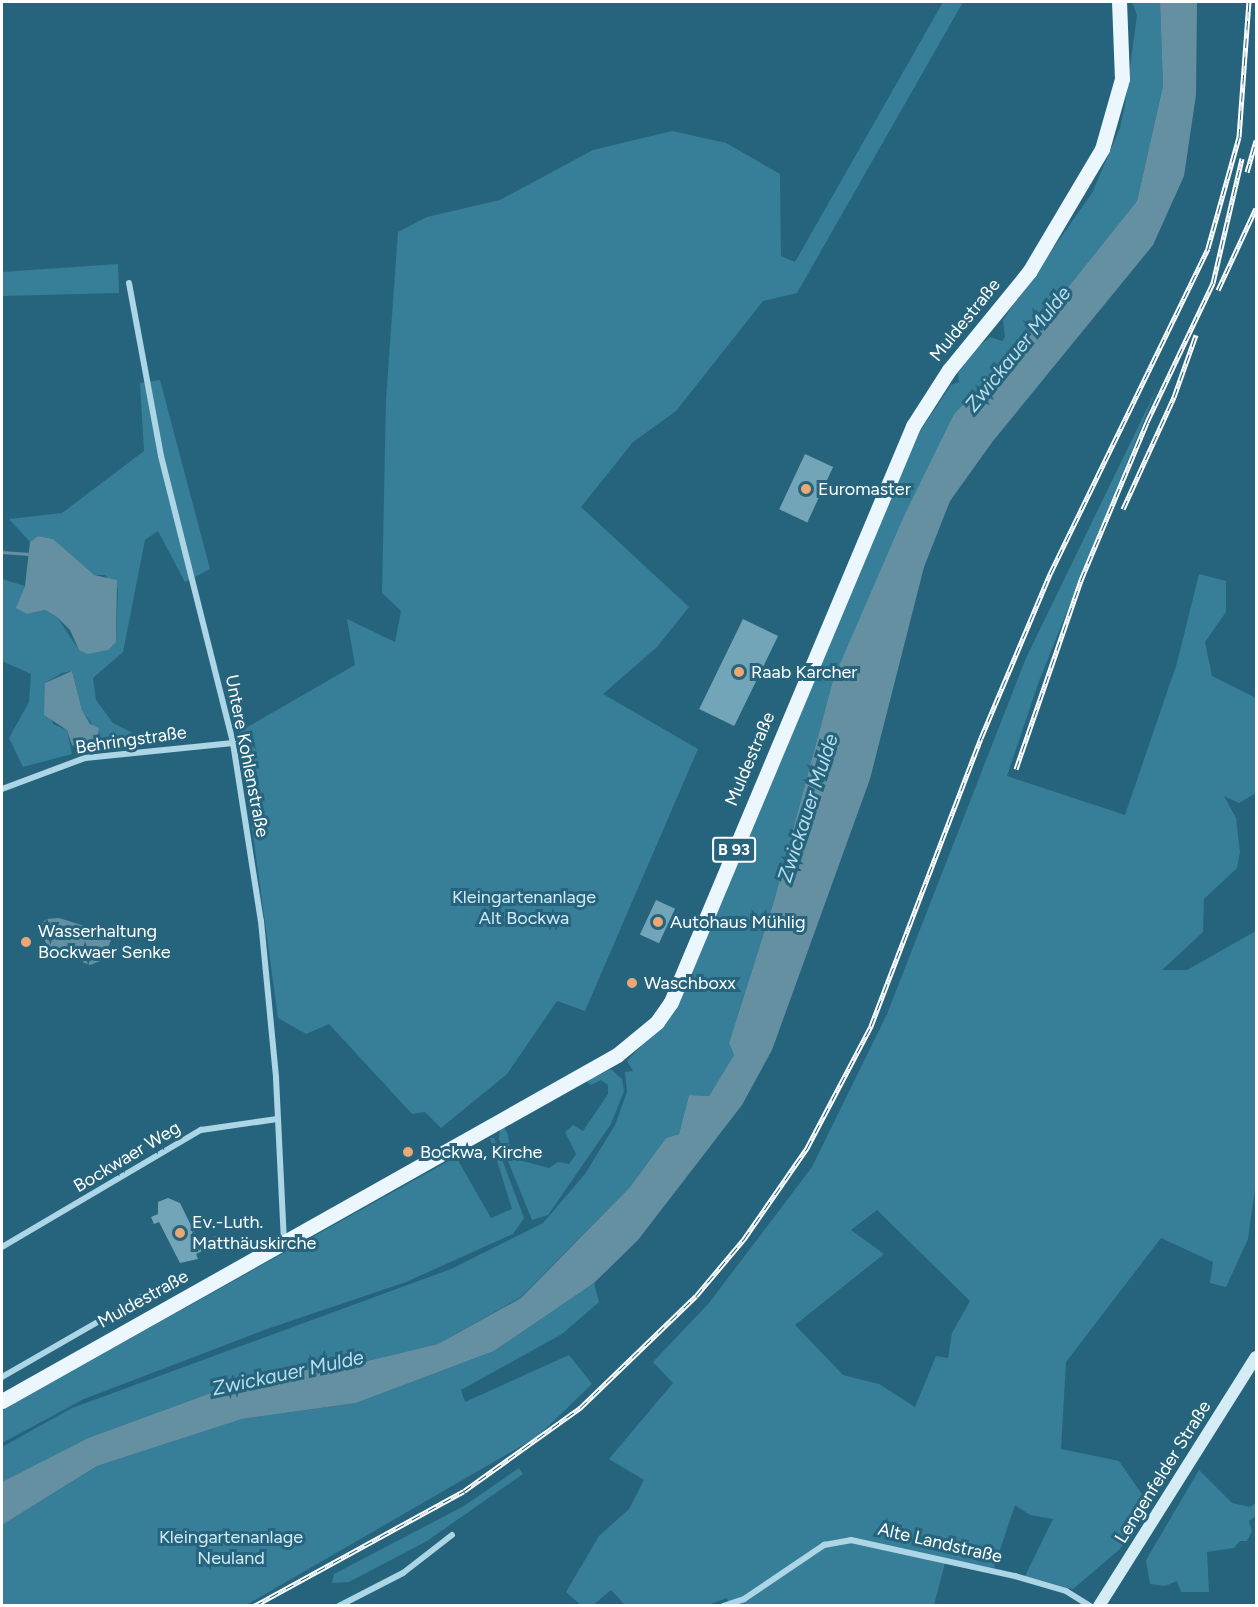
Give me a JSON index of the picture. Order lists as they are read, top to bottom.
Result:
{
  "streets": {
    "main road": ["Muldestraße", "B 93", "Lengenfelder Straße"],
    "street": [
      "Behringstraße",
      "Untere Kohlenstraße",
      "Bockwaer Weg",
      "Alte Landstraße"
    ]
  },
  "crossings": [
    ["Muldestraße", "Untere Kohlenstraße"],
    ["Behringstraße", "Untere Kohlenstraße"],
    ["Untere Kohlenstraße", "Bockwaer Weg"]
  ],
  "water": ["Zwickauer Mulde"],
  "parks": ["Kleingartenanlage Alt Bockwa", "Kleingartenanlage Neuland"],
  "places": [
    "Euromaster",
    "Raab Karcher",
    "Autohaus Mühlig",
    "Wasserhaltung Bockwaer Senke",
    "Waschboxx",
    "Bockwa, Kirche",
    "Ev.-Luth. Matthäuskirche"
  ]
}
